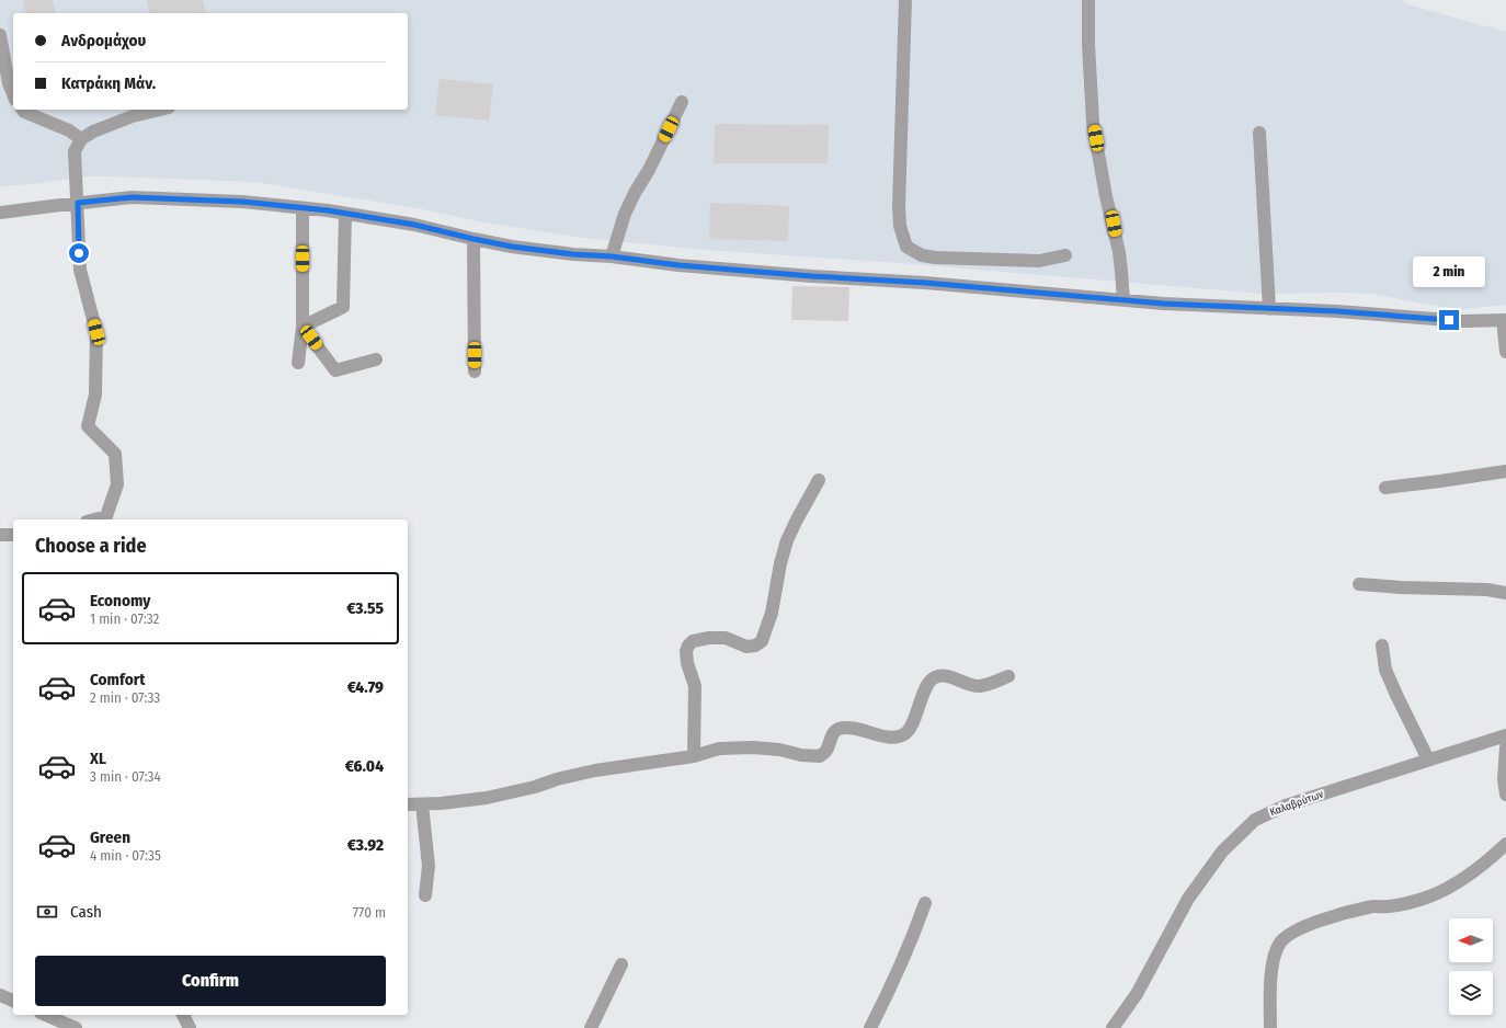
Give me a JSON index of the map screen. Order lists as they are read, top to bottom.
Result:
{
  "streets": {
    "street": ["Καλαβρύτων"]
  },
  "north": "left",
  "page": {
    "banner": ["Ανδρομάχου", "Κατράκη Μάν."],
    "bubble": "2 min",
    "heading": "Choose a ride",
    "list": [
      {
        "name": "Economy",
        "note": "1 min · 07:32",
        "value": "€3.55"
      },
      {
        "name": "Comfort",
        "note": "2 min · 07:33",
        "value": "€4.79"
      },
      {
        "name": "XL",
        "note": "3 min · 07:34",
        "value": "€6.04"
      },
      {
        "name": "Green",
        "note": "4 min · 07:35",
        "value": "€3.92"
      }
    ],
    "pay": ["Cash", "770 m"],
    "buttons": "Confirm"
  }
}
